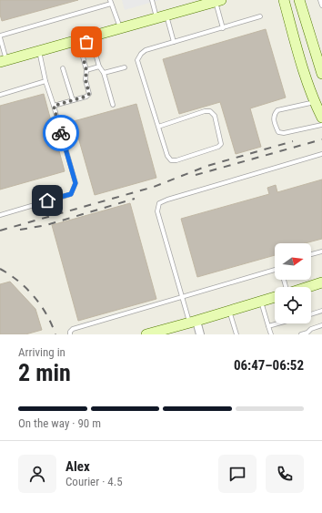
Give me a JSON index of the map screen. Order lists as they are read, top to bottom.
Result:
{
  "north": "right",
  "page": {
    "heading": ["2 min", "Arriving in", "06:47–06:52"],
    "panel": ["Alex", "Courier · 4.5"],
    "bar": "On the way · 90 m"
  }
}
